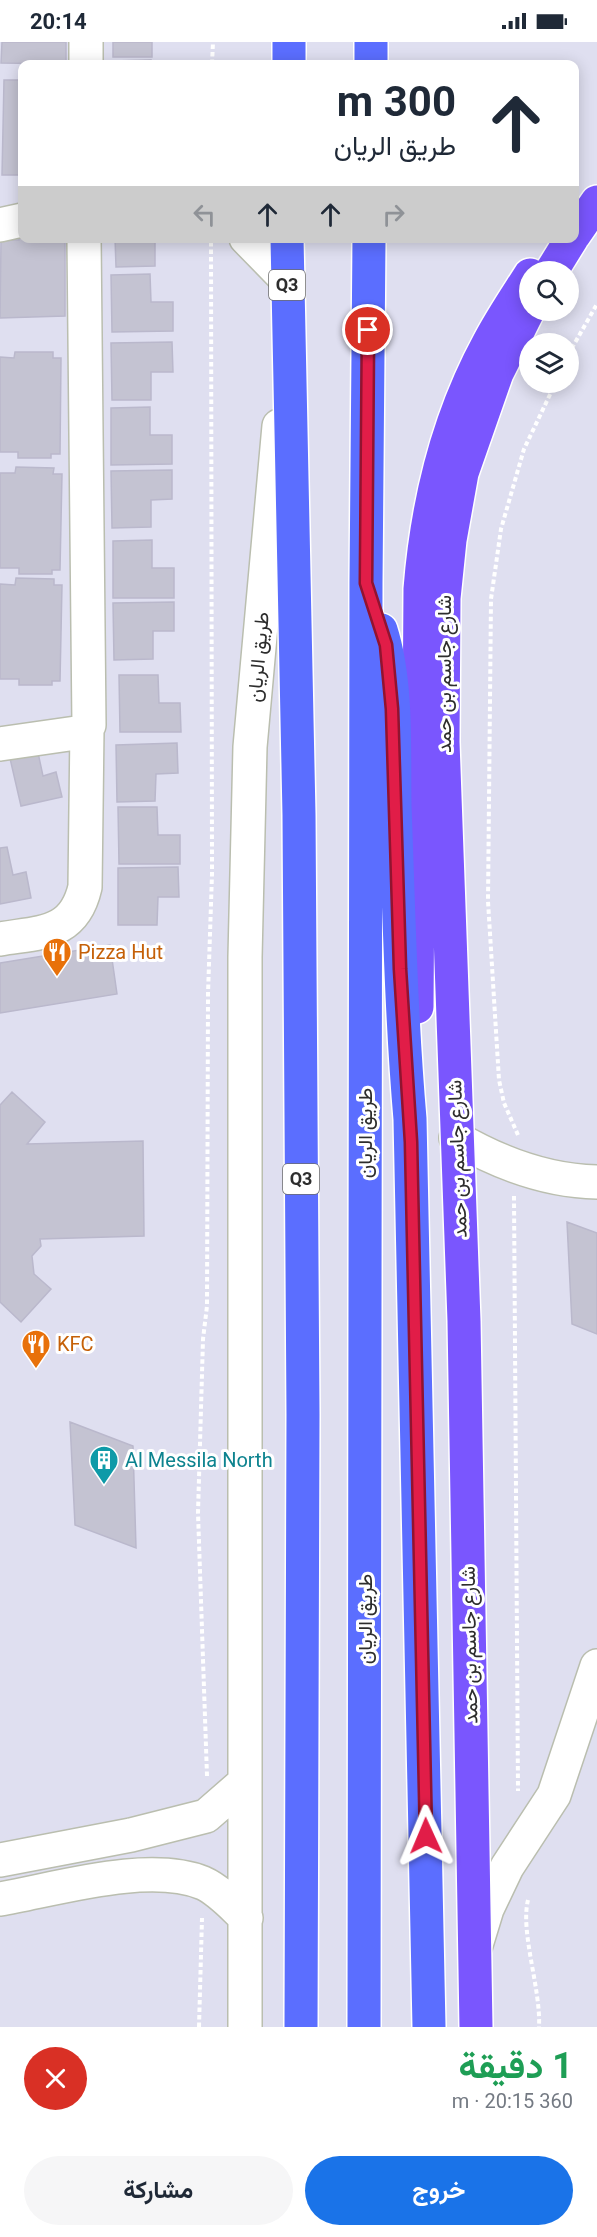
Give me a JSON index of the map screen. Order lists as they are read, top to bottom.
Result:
{
  "streets": {
    "highway": ["Q3", "طريق الريان"],
    "main road": ["شارع جاسم بن حمد"]
  },
  "places": {
    "restaurant": ["Pizza Hut", "KFC"],
    "building": ["Al Messila North"]
  },
  "page": {
    "status": "20:14",
    "turn": ["300 m", "طريق الريان"],
    "heading": ["1 دقيقة", "360 m · 20:15"],
    "buttons": ["خروج", "مشاركة"]
  }
}
